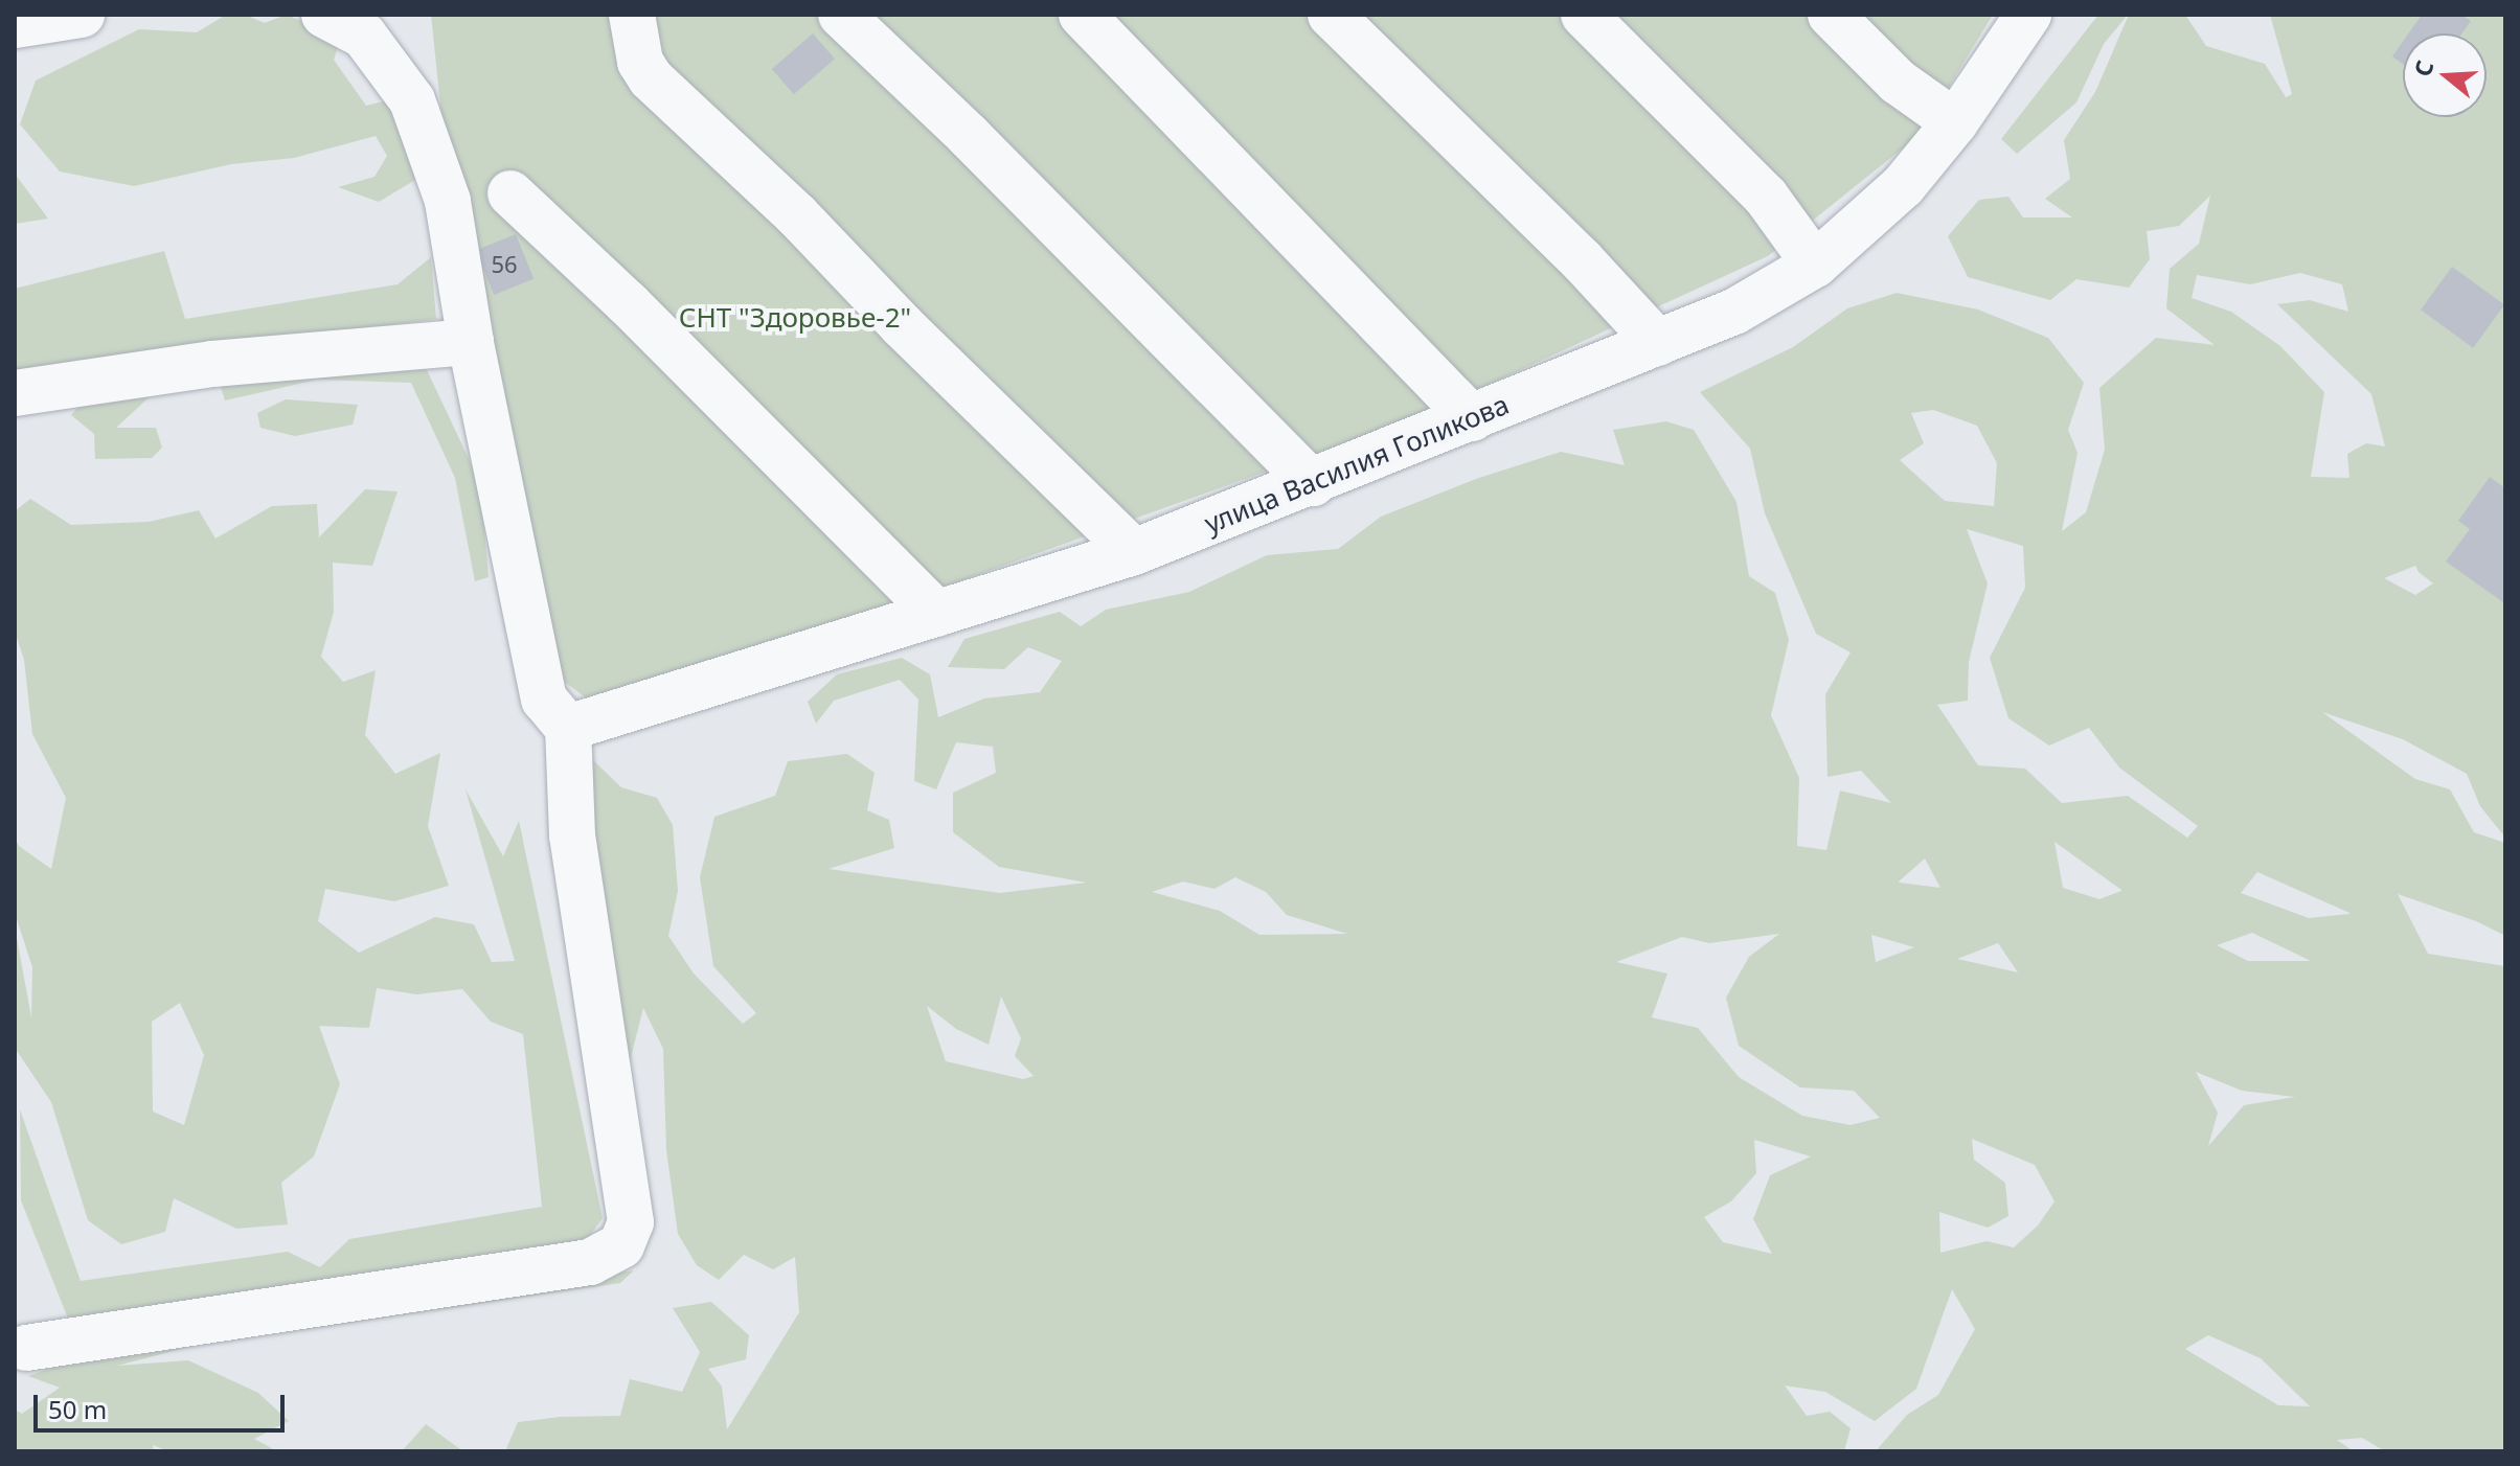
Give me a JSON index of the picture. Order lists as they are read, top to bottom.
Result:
{
  "streets": {
    "street": ["улица Василия Голикова"]
  },
  "parks": ["СНТ \"Здоровье-2\""],
  "house_numbers": ["56"],
  "scale_bar": "50 m",
  "north": "left"
}
